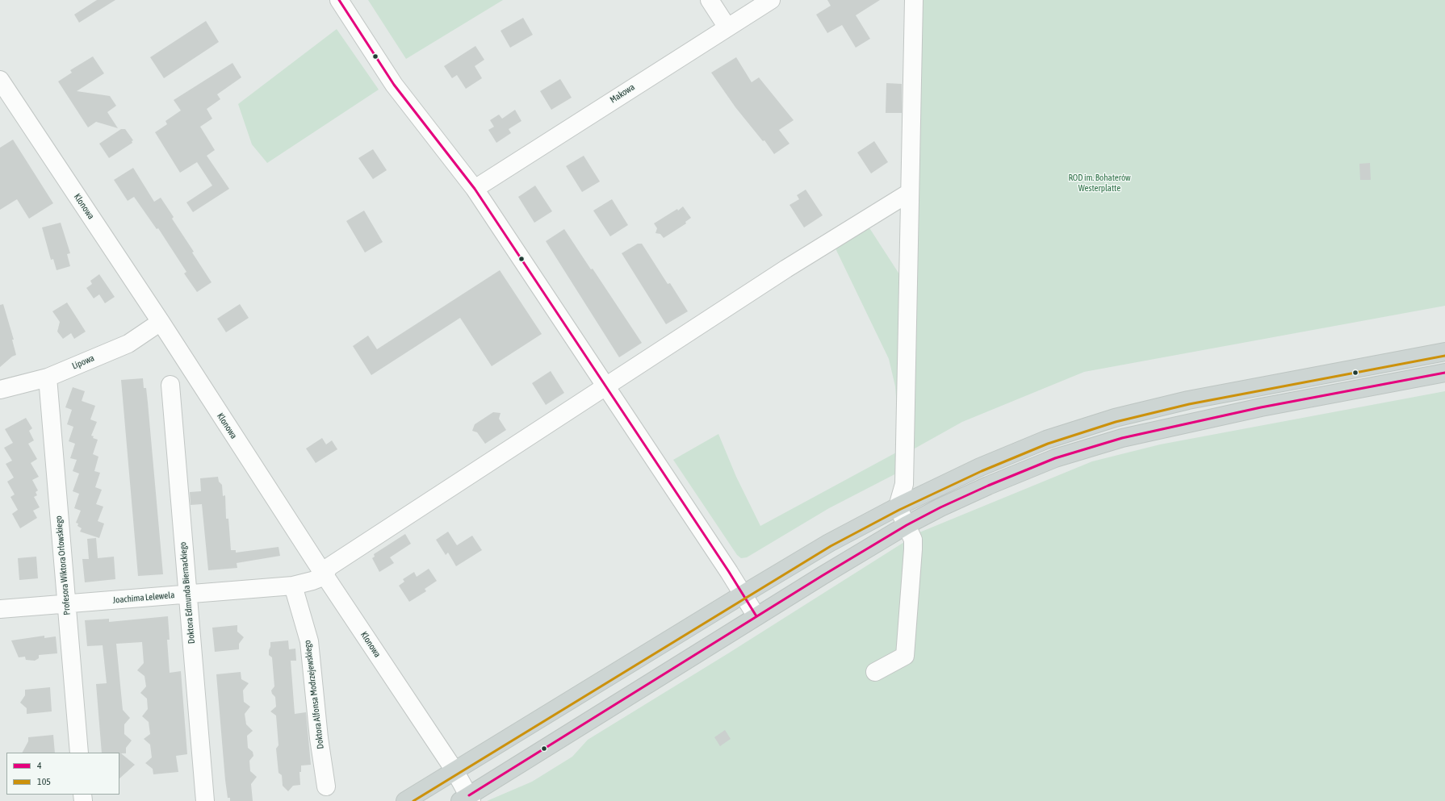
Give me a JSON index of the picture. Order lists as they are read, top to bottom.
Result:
{
  "streets": {
    "street": [
      "Makowa",
      "Klonowa",
      "Lipowa",
      "Profesora Wiktora Orłowskiego",
      "Doktora Edmunda Biernackiego",
      "Joachima Lelewela",
      "Doktora Alfonsa Modrzejewskiego"
    ]
  },
  "crossings": [
    ["Klonowa", "Lipowa"],
    ["Klonowa", "Joachima Lelewela"],
    ["Lipowa", "Profesora Wiktora Orłowskiego"],
    ["Profesora Wiktora Orłowskiego", "Joachima Lelewela"],
    ["Doktora Edmunda Biernackiego", "Joachima Lelewela"],
    ["Joachima Lelewela", "Doktora Alfonsa Modrzejewskiego"]
  ],
  "parks": ["ROD im. Bohaterów Westerplatte"],
  "lines": ["transit line 4", "transit line 105"],
  "legend": ["4", "105"]
}
